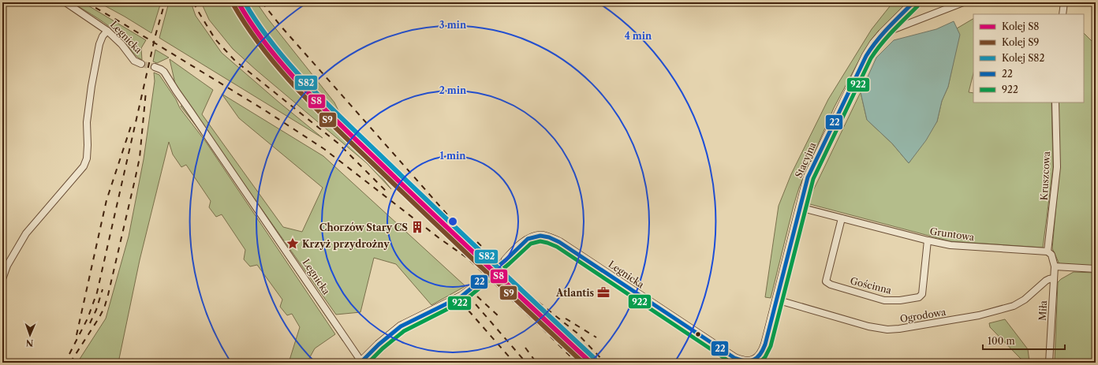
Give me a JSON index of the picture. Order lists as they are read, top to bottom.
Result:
{
  "streets": {
    "street": [
      "Legnicka",
      "Stacyjna",
      "Kruszcowa",
      "Gruntowa",
      "Gościnna",
      "Miła",
      "Ogrodowa"
    ]
  },
  "crossings": [
    ["Legnicka", "Stacyjna"],
    ["Stacyjna", "Gruntowa"],
    ["Stacyjna", "Ogrodowa"],
    ["Kruszcowa", "Gruntowa"],
    ["Gruntowa", "Gościnna"],
    ["Miła", "Ogrodowa"]
  ],
  "places": {
    "building": ["Chorzów Stary CS"],
    "place": ["Krzyż przydrożny"],
    "office": ["Atlantis"]
  },
  "lines": [
    "rail line S8",
    "rail line S82",
    "transit line 22",
    "rail line S9",
    "transit line 922"
  ],
  "legend": [
    "Kolej S8",
    "Kolej S9",
    "Kolej S82",
    "22",
    "922"
  ],
  "scale_bar": "100 m",
  "north": "bottom",
  "rings": [
    "3 min",
    "4 min",
    "2 min",
    "1 min"
  ]
}
